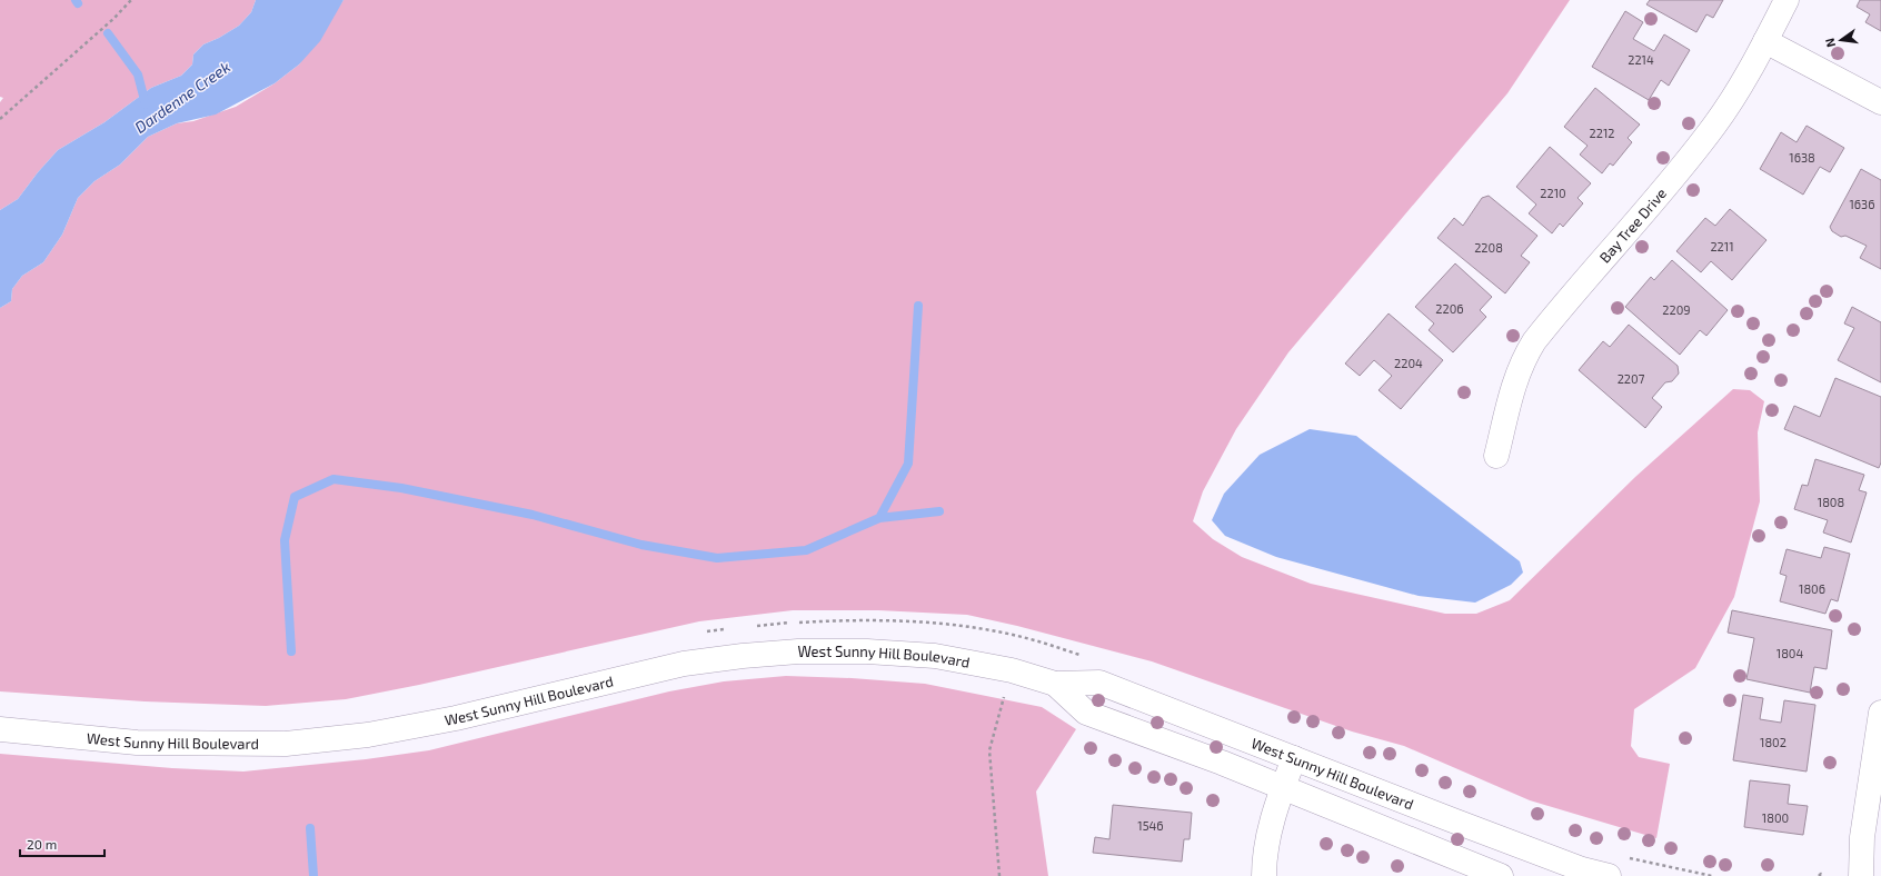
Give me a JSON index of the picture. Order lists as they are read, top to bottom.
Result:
{
  "streets": {
    "street": ["Bay Tree Drive", "West Sunny Hill Boulevard"]
  },
  "water": ["Dardenne Creek"],
  "house_numbers": [
    "2214",
    "2212",
    "1638",
    "2210",
    "1636",
    "2211",
    "2208",
    "2206",
    "2209",
    "2204",
    "2207",
    "1808",
    "1806",
    "1804",
    "1802",
    "1800",
    "1546"
  ],
  "scale_bar": "20 m",
  "north": "left"
}
